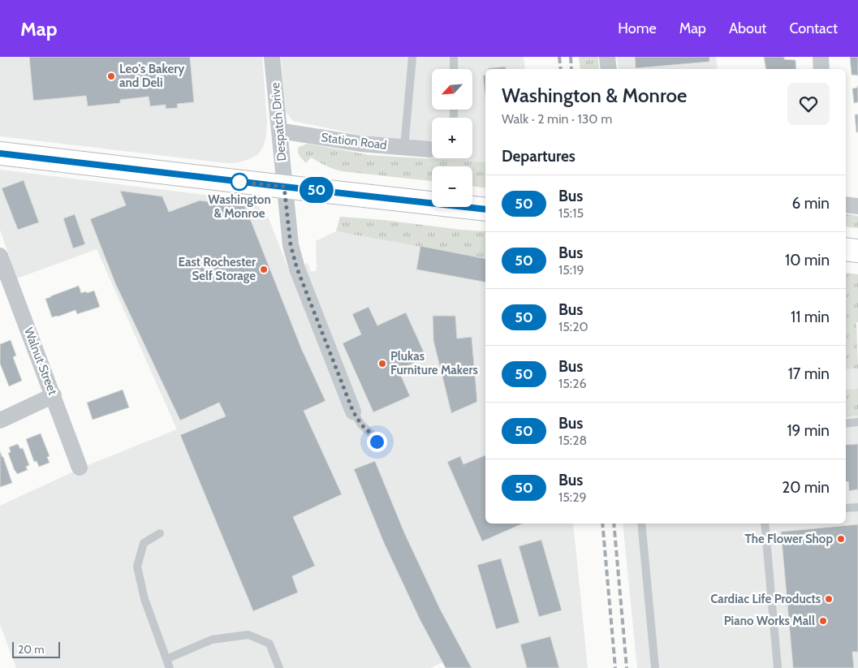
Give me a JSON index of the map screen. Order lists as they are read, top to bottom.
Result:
{
  "streets": {
    "street": ["Despatch Drive", "Station Road", "Walnut Street"]
  },
  "crossings": [
    ["Despatch Drive", "Station Road"]
  ],
  "places": [
    "Leo's Bakery and Deli",
    "Washington & Monroe",
    "East Rochester Self Storage",
    "Plukas Furniture Makers",
    "The Flower Shop",
    "Cardiac Life Products",
    "Piano Works Mall"
  ],
  "lines": ["bus line 50"],
  "scale_bar": "20 m",
  "north": "bottom left",
  "page": {
    "header": "Map",
    "nav": [
      "Home",
      "Map",
      "About",
      "Contact"
    ],
    "on_map": "50",
    "map_buttons": ["+", "−"],
    "heading": [
      ["Washington & Monroe", "Walk · 2 min · 130 m"],
      "Departures"
    ],
    "list": [
      {
        "mark": "50",
        "name": "Bus",
        "note": "15:15",
        "value": "6 min"
      },
      {
        "mark": "50",
        "name": "Bus",
        "note": "15:19",
        "value": "10 min"
      },
      {
        "mark": "50",
        "name": "Bus",
        "note": "15:20",
        "value": "11 min"
      },
      {
        "mark": "50",
        "name": "Bus",
        "note": "15:26",
        "value": "17 min"
      },
      {
        "mark": "50",
        "name": "Bus",
        "note": "15:28",
        "value": "19 min"
      },
      {
        "mark": "50",
        "name": "Bus",
        "note": "15:29",
        "value": "20 min"
      }
    ],
    "scale": "20 m"
  }
}
